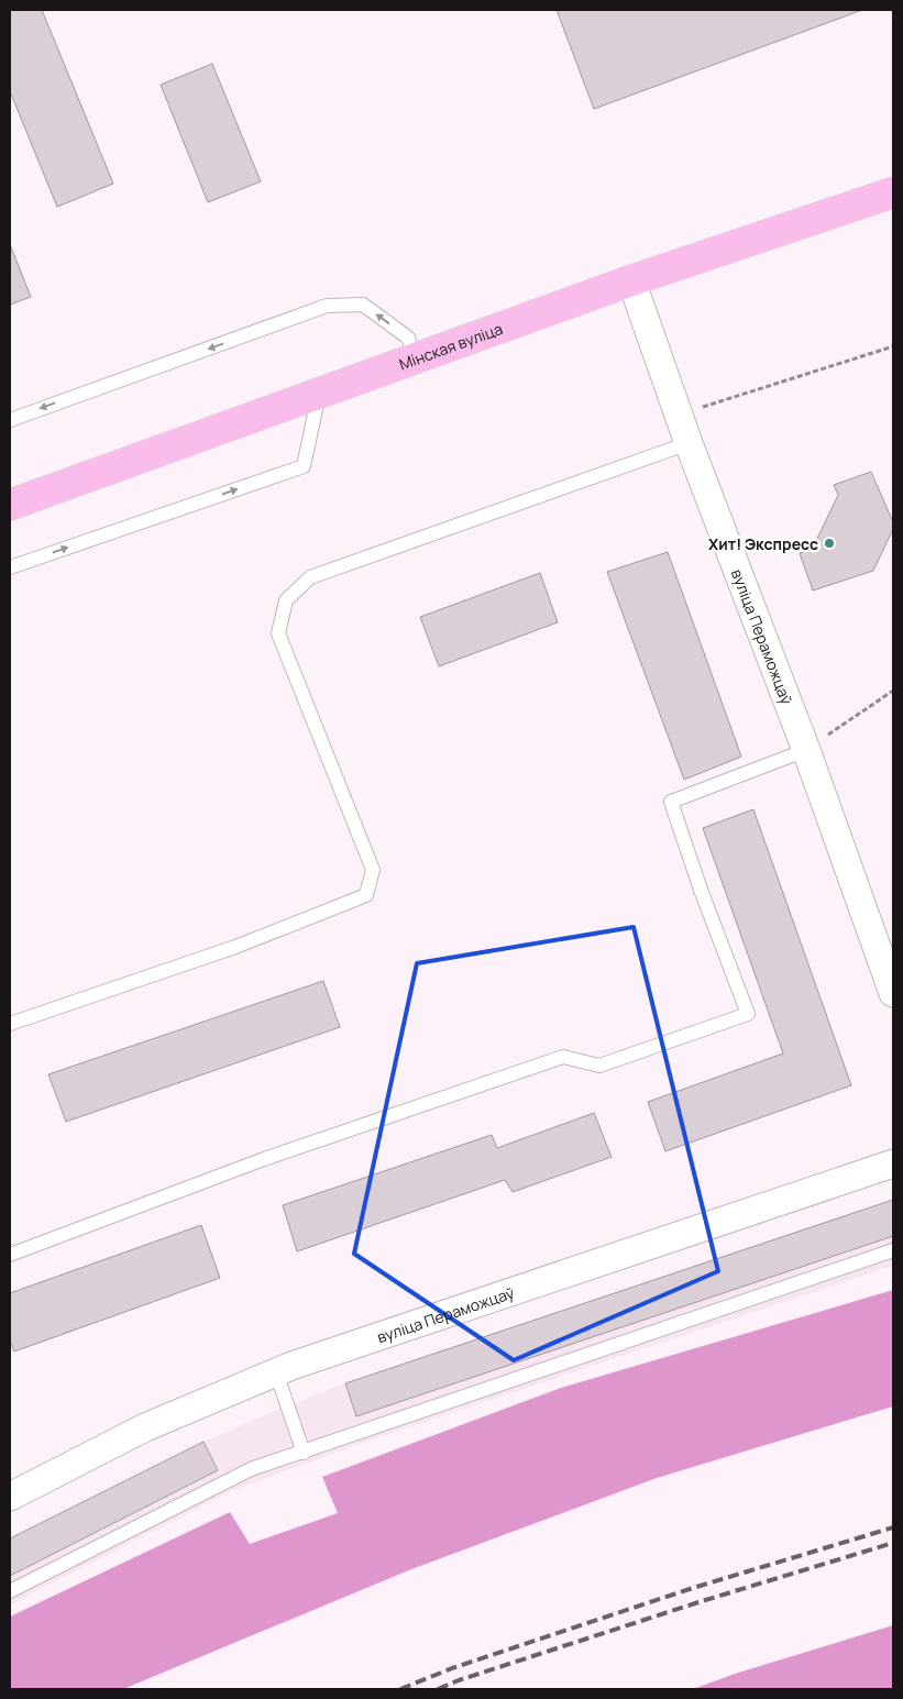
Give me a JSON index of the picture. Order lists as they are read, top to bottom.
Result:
{
  "streets": {
    "main road": ["Мінская вуліца"],
    "street": ["вуліца Пераможцаў"]
  },
  "crossings": [
    ["Мінская вуліца", "вуліца Пераможцаў"]
  ],
  "places": ["Хит! Экспресс"]
}
